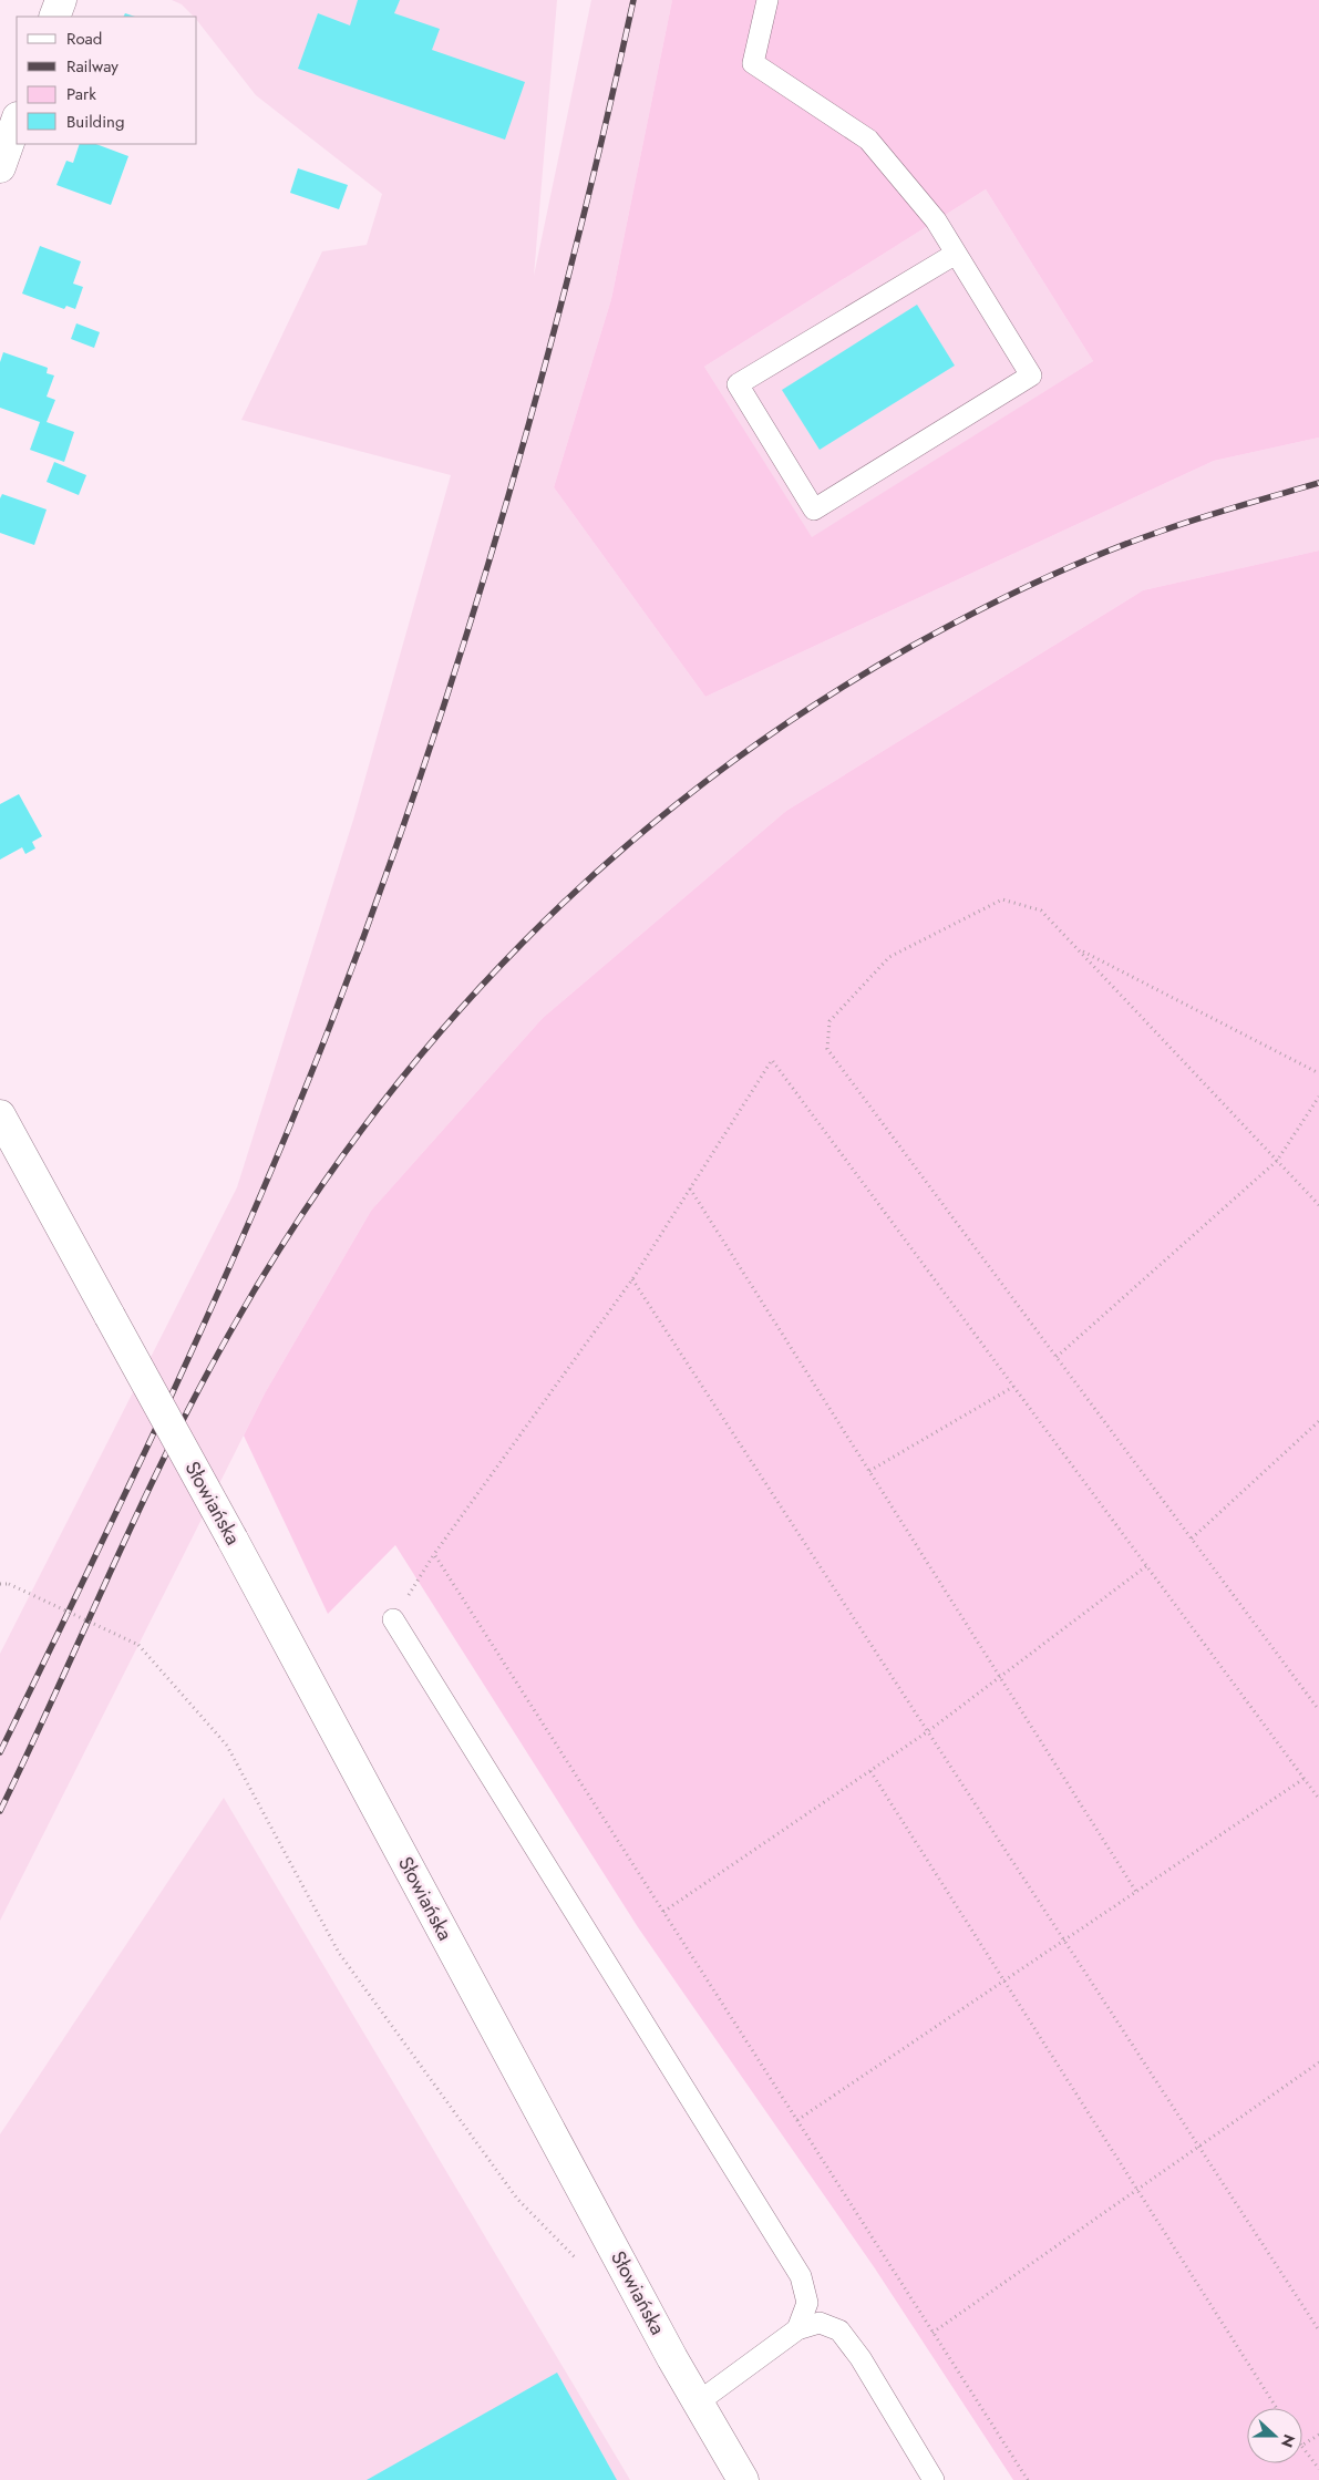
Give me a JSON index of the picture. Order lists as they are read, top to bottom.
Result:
{
  "streets": {
    "street": ["Słowiańska"]
  },
  "legend": [
    "Road",
    "Railway",
    "Park",
    "Building"
  ],
  "north": "right"
}
